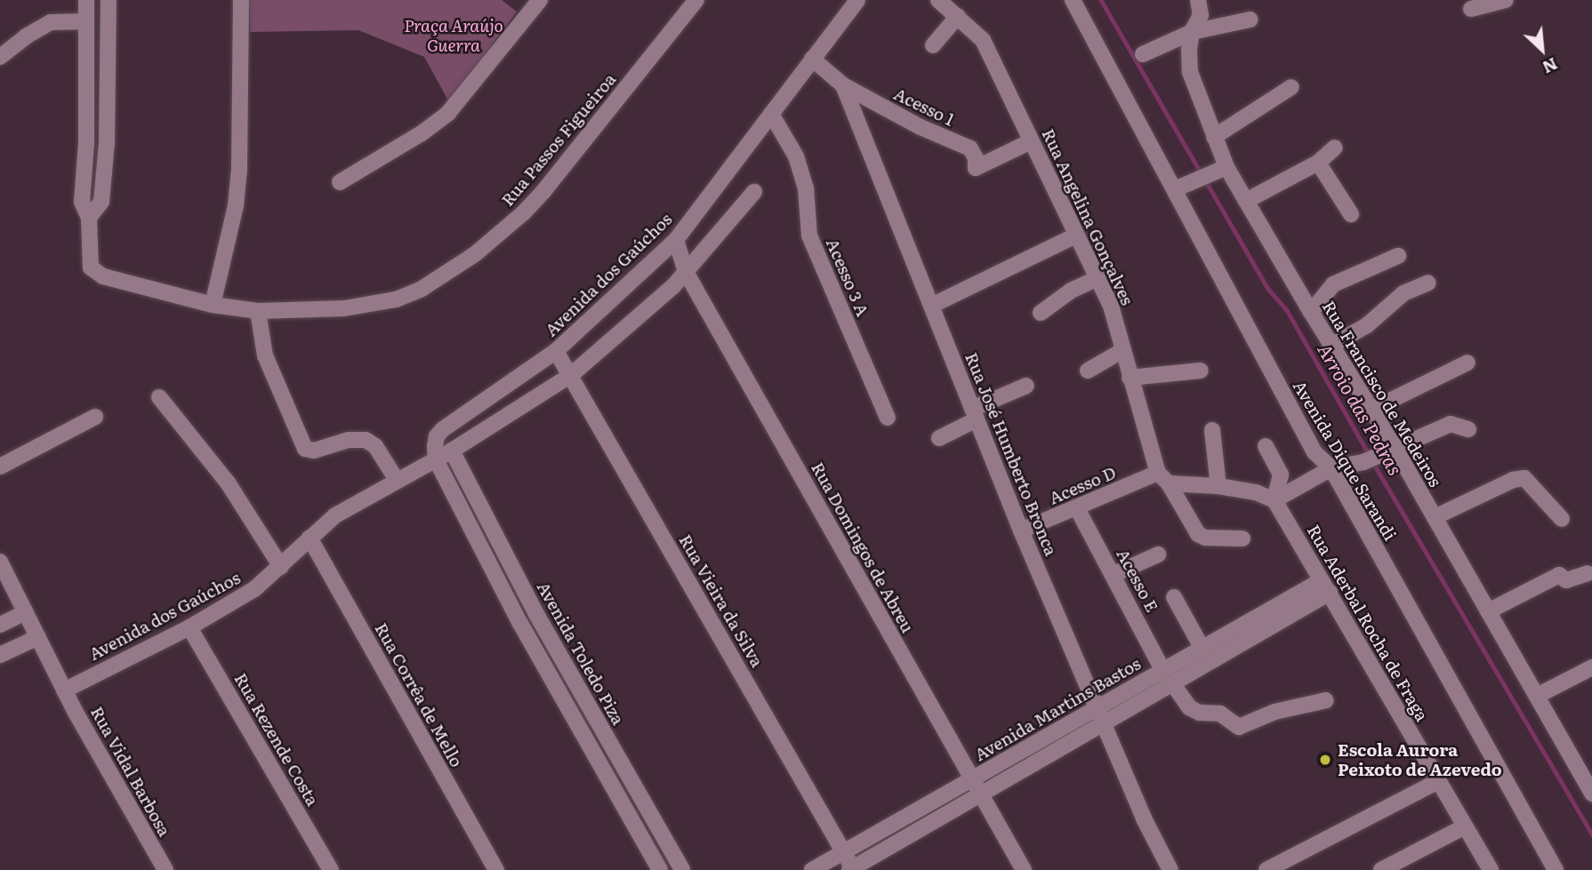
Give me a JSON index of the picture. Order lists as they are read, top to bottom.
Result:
{
  "streets": {
    "street": [
      "Acesso 1",
      "Rua Passos Figueiroa",
      "Rua Angelina Gonçalves",
      "Avenida dos Gaúchos",
      "Acesso 3 A",
      "Rua Francisco de Medeiros",
      "Rua José Humberto Bronca",
      "Avenida Dique Sarandi",
      "Acesso D",
      "Rua Domingos de Abreu",
      "Acesso E",
      "Rua Vieira da Silva",
      "Rua Aderbal Rocha de Fraga",
      "Avenida Toledo Piza",
      "Rua Corrêa de Mello",
      "Avenida Martins Bastos",
      "Rua Rezende Costa",
      "Rua Vidal Barbosa"
    ]
  },
  "crossings": [
    ["Acesso 1", "Rua Angelina Gonçalves"],
    ["Acesso 1", "Rua José Humberto Bronca"],
    ["Rua Angelina Gonçalves", "Acesso D"],
    ["Avenida dos Gaúchos", "Acesso 3 A"],
    ["Avenida dos Gaúchos", "Rua José Humberto Bronca"],
    ["Avenida dos Gaúchos", "Rua Domingos de Abreu"],
    ["Avenida dos Gaúchos", "Rua Vieira da Silva"],
    ["Avenida dos Gaúchos", "Avenida Toledo Piza"],
    ["Avenida dos Gaúchos", "Rua Corrêa de Mello"],
    ["Avenida dos Gaúchos", "Rua Rezende Costa"],
    ["Avenida dos Gaúchos", "Rua Vidal Barbosa"],
    ["Rua José Humberto Bronca", "Acesso D"],
    ["Rua José Humberto Bronca", "Avenida Martins Bastos"],
    ["Acesso D", "Acesso E"],
    ["Rua Domingos de Abreu", "Avenida Martins Bastos"],
    ["Acesso E", "Avenida Martins Bastos"],
    ["Rua Vieira da Silva", "Avenida Martins Bastos"],
    ["Rua Aderbal Rocha de Fraga", "Avenida Martins Bastos"]
  ],
  "water": ["Arroio das Pedras"],
  "parks": ["Praça Araújo Guerra"],
  "places": ["Escola Aurora Peixoto de Azevedo"],
  "north": "bottom right"
}
